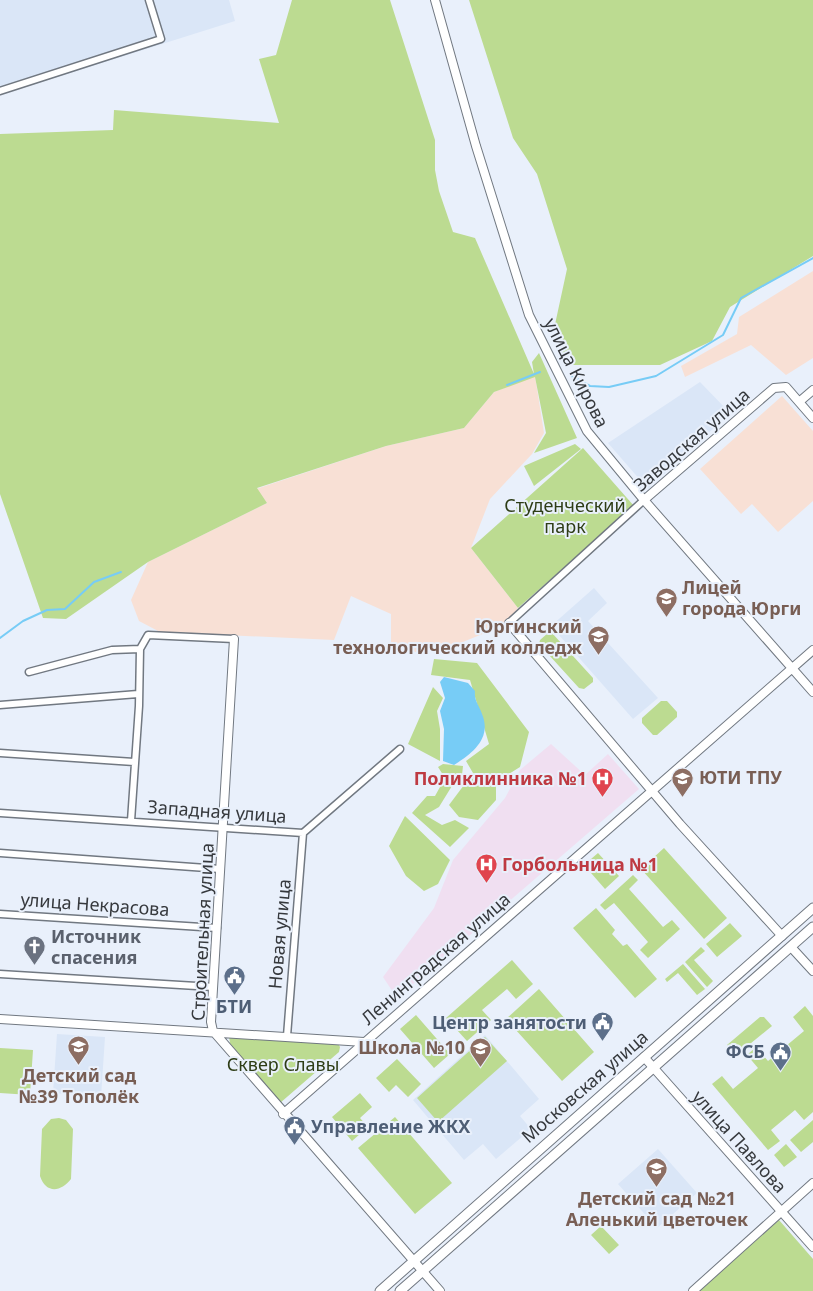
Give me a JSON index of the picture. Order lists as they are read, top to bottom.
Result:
{
  "streets": {
    "main road": ["Московская улица"],
    "street": [
      "улица Кирова",
      "Заводская улица",
      "Западная улица",
      "улица Некрасова",
      "Строительная улица",
      "Новая улица",
      "Ленинградская улица",
      "улица Павлова"
    ]
  },
  "crossings": [
    ["улица Кирова", "Заводская улица"],
    ["улица Кирова", "Ленинградская улица"],
    ["Западная улица", "Строительная улица"],
    ["Западная улица", "Новая улица"],
    ["улица Некрасова", "Строительная улица"],
    ["Строительная улица", "Ленинградская улица"],
    ["Строительная улица", "Московская улица"],
    ["Московская улица", "улица Павлова"]
  ],
  "parks": ["Студенческий парк", "Сквер Славы"],
  "places": {
    "school or university": [
      "Лицей города Юрги",
      "Юргинский технологический колледж",
      "ЮТИ ТПУ",
      "Детский сад №39 Тополёк",
      "Школа №10",
      "Детский сад №21 Аленький цветочек"
    ],
    "hospital": ["Поликлинника №1", "Горбольница №1"],
    "church": ["Источник спасения"],
    "public building": [
      "БТИ",
      "Центр занятости",
      "ФСБ",
      "Управление ЖКХ"
    ]
  }
}
